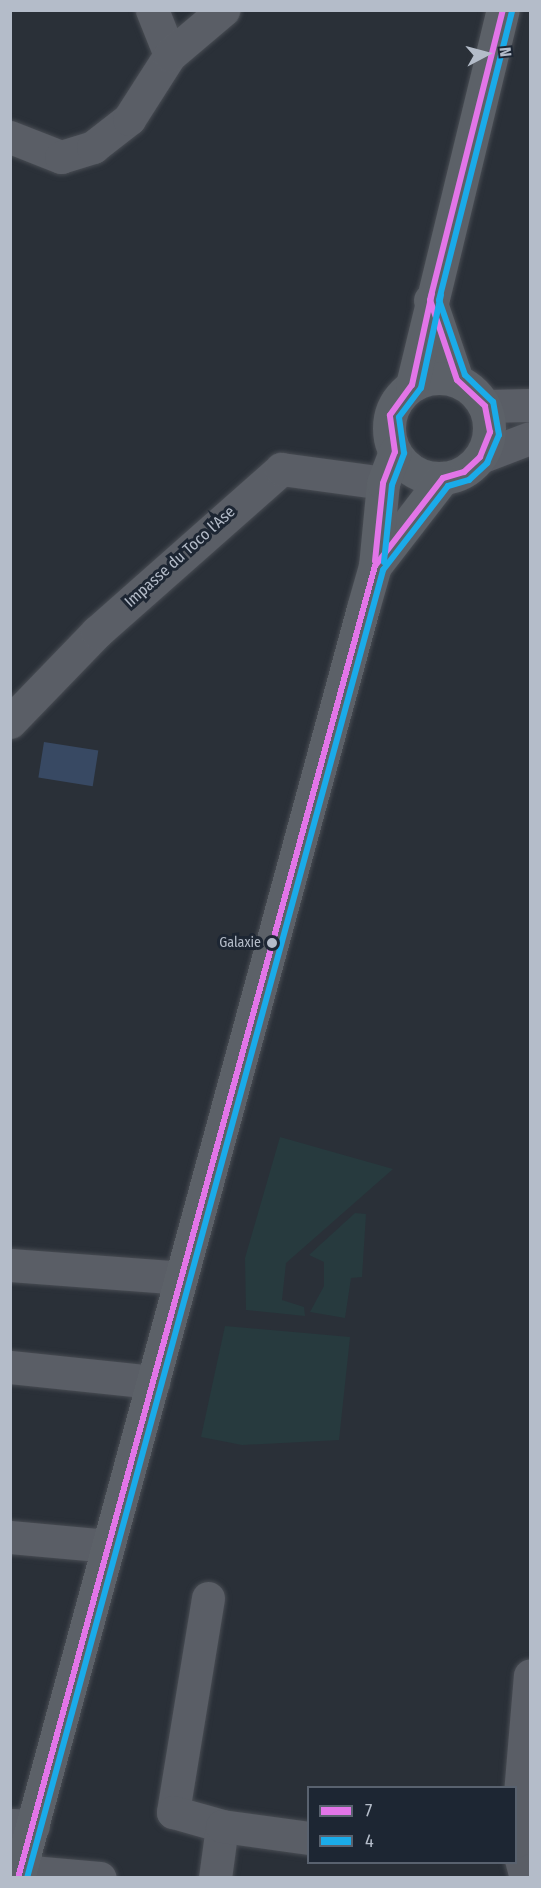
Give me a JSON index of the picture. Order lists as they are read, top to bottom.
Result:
{
  "streets": {
    "street": ["Impasse du Toco l'Ase"]
  },
  "places": ["Galaxie"],
  "lines": ["transit line 7", "transit line 4"],
  "legend": ["7", "4"],
  "north": "right"
}
